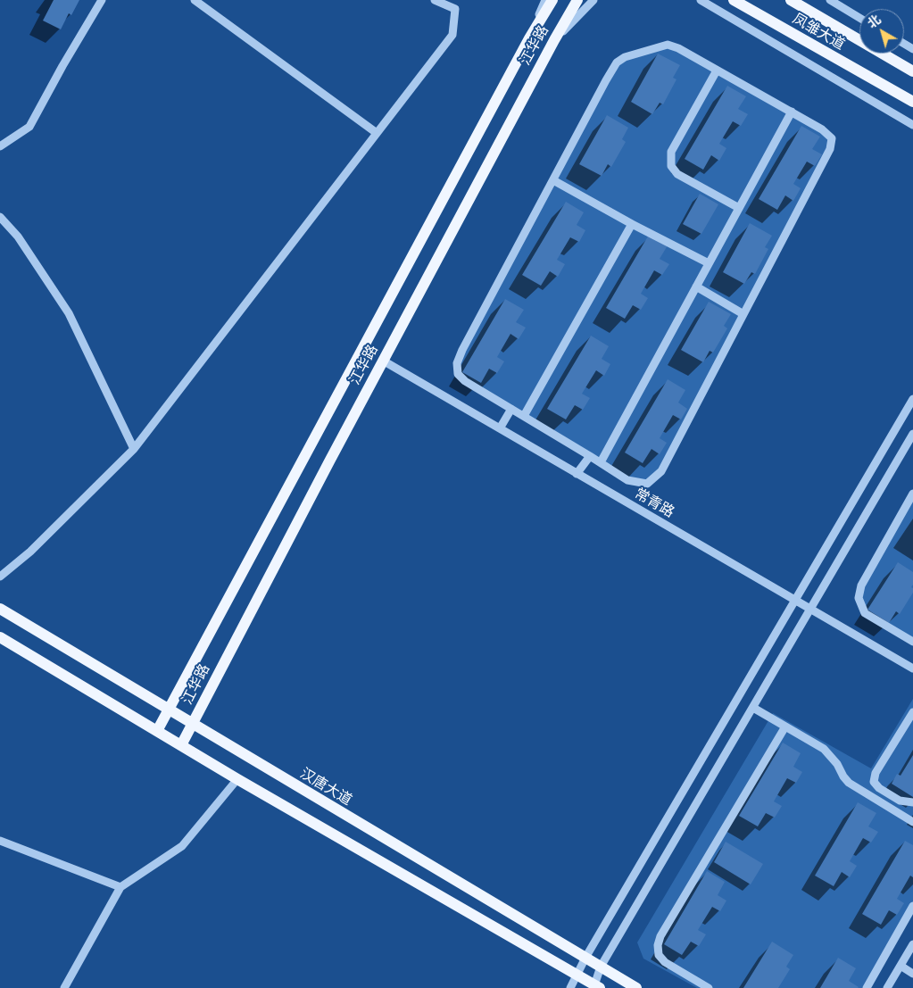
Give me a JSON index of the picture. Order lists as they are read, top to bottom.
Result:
{
  "streets": {
    "main road": ["凤雏大道", "江华路", "汉唐大道"],
    "street": ["常青路"]
  },
  "crossings": [
    ["江华路", "常青路"],
    ["江华路", "汉唐大道"]
  ],
  "north": "top left"
}
